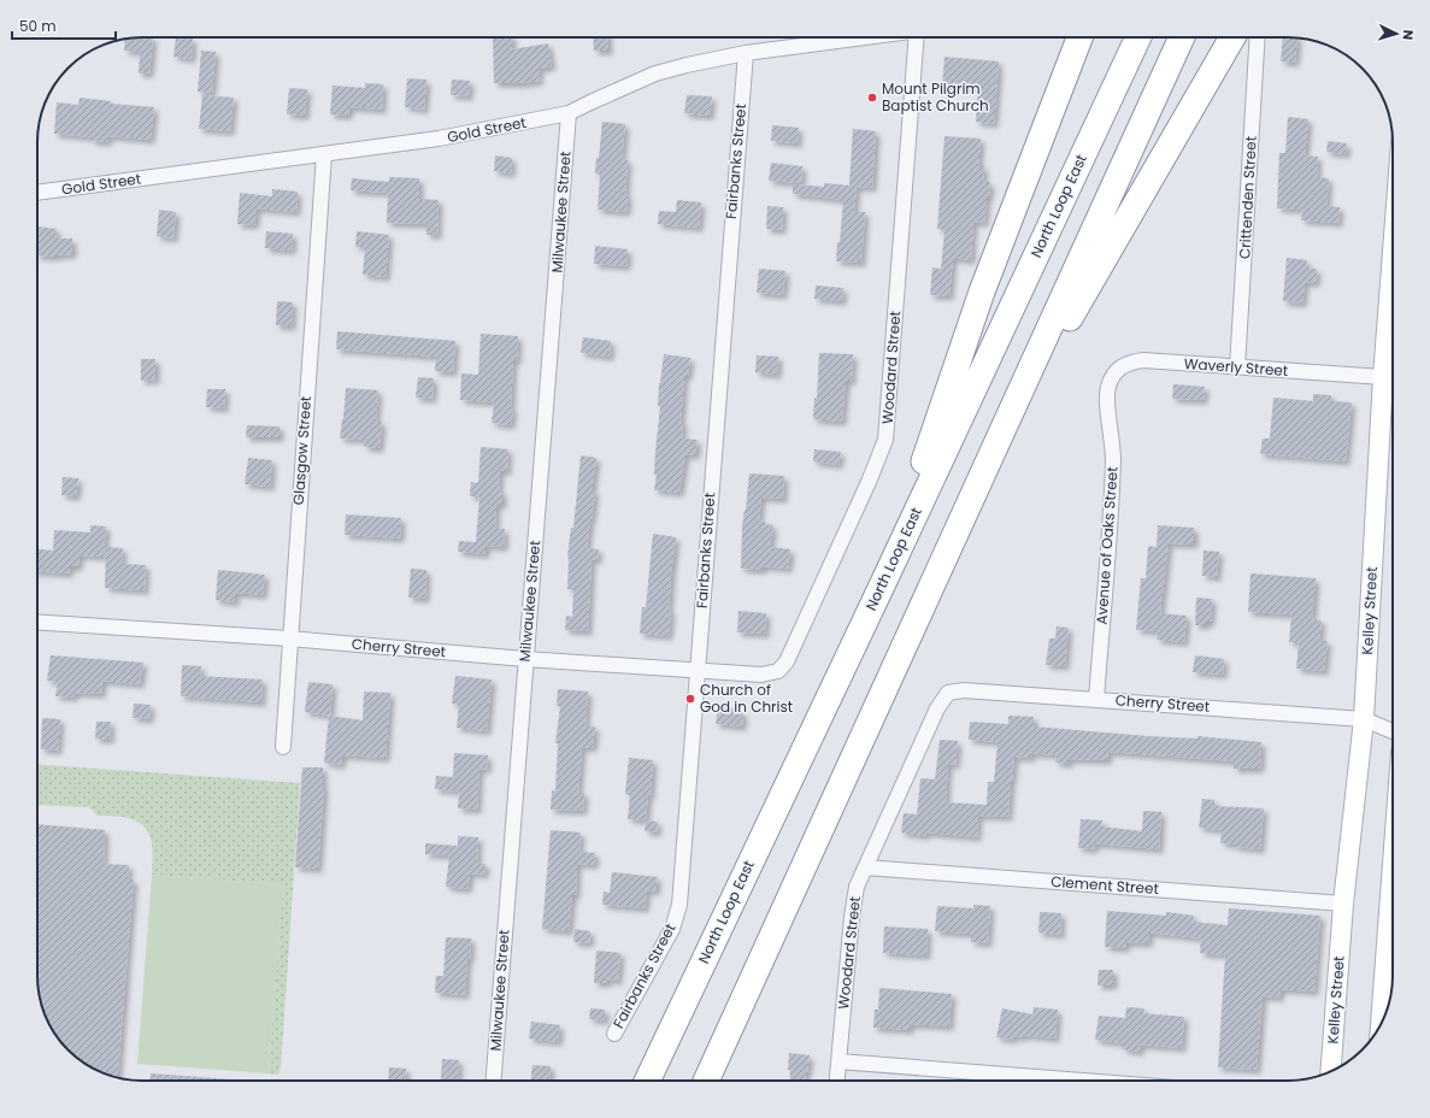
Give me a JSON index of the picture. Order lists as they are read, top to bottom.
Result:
{
  "streets": {
    "highway": ["North Loop East"],
    "main road": ["Kelley Street"],
    "street": [
      "Gold Street",
      "Fairbanks Street",
      "Crittenden Street",
      "Milwaukee Street",
      "Woodard Street",
      "Waverly Street",
      "Glasgow Street",
      "Avenue of Oaks Street",
      "Cherry Street",
      "Clement Street"
    ]
  },
  "crossings": [
    ["Gold Street", "Fairbanks Street"],
    ["Gold Street", "Milwaukee Street"],
    ["Gold Street", "Glasgow Street"],
    ["Fairbanks Street", "Cherry Street"],
    ["Crittenden Street", "Waverly Street"],
    ["Milwaukee Street", "Cherry Street"],
    ["Woodard Street", "Cherry Street"],
    ["Woodard Street", "Clement Street"],
    ["Waverly Street", "Avenue of Oaks Street"],
    ["Waverly Street", "Kelley Street"],
    ["Glasgow Street", "Cherry Street"],
    ["Avenue of Oaks Street", "Cherry Street"],
    ["Kelley Street", "Cherry Street"],
    ["Kelley Street", "Clement Street"]
  ],
  "places": ["Mount Pilgrim Baptist Church", "Church of God in Christ"],
  "scale_bar": "50 m",
  "north": "right"
}
